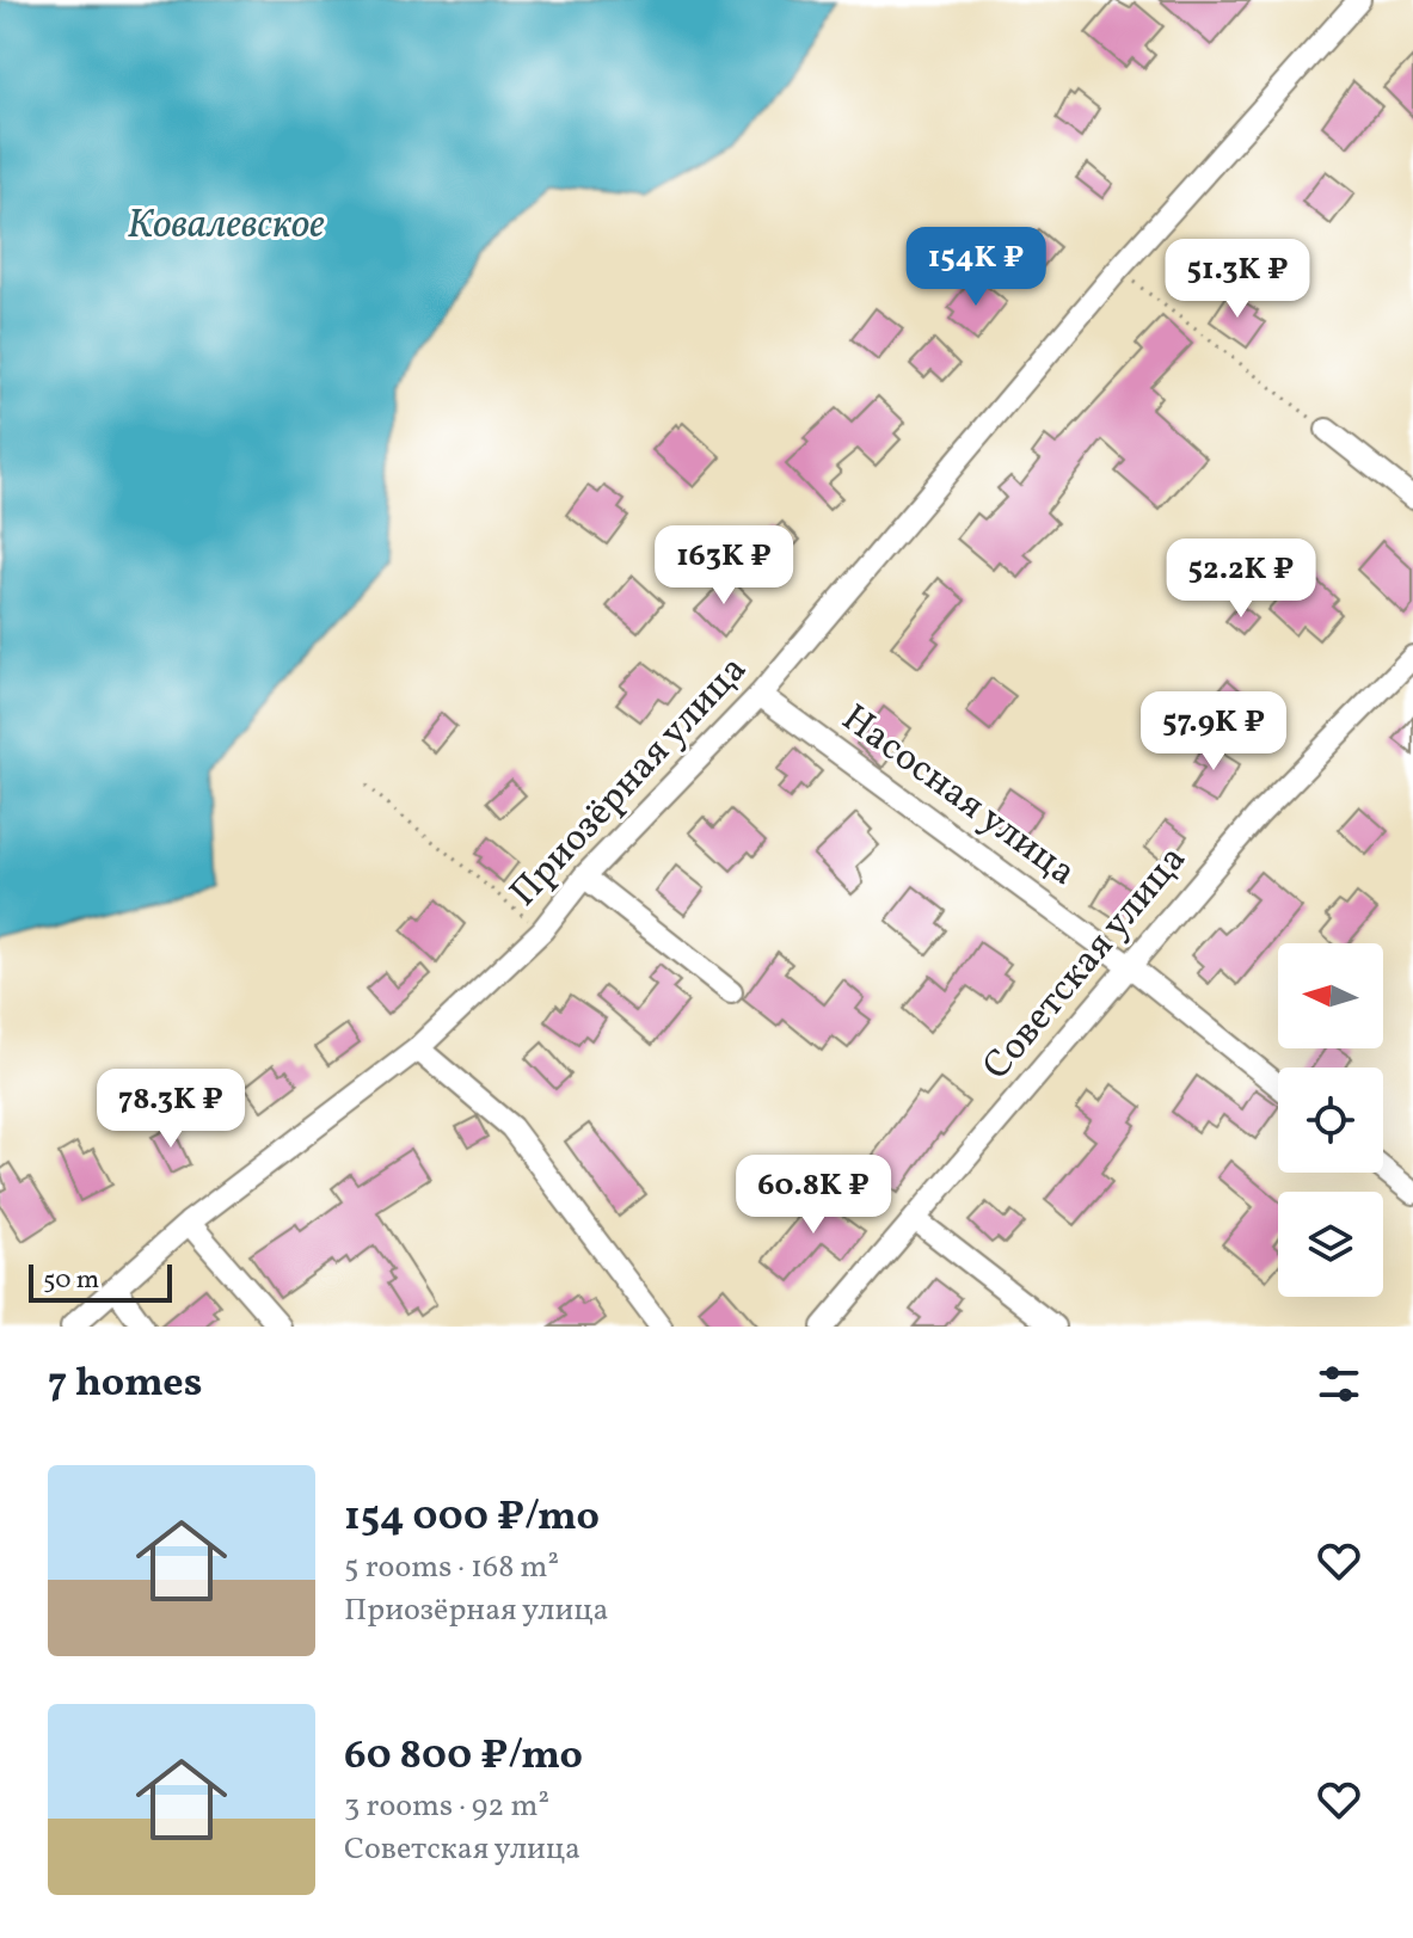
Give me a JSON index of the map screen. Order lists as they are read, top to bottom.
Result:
{
  "streets": {
    "street": ["Приозёрная улица", "Насосная улица", "Советская улица"]
  },
  "crossings": [
    ["Приозёрная улица", "Насосная улица"],
    ["Насосная улица", "Советская улица"]
  ],
  "water": ["Ковалевское"],
  "scale_bar": "50 m",
  "north": "left",
  "page": {
    "price": [
      "154K ₽",
      "51.3K ₽",
      "163K ₽",
      "52.2K ₽",
      "57.9K ₽",
      "78.3K ₽",
      "60.8K ₽"
    ],
    "scale": "50 m",
    "heading": "7 homes",
    "list": [
      {
        "name": "154 000 ₽/mo",
        "note": "5 rooms · 168 m² · Приозёрная улица"
      },
      {
        "name": "60 800 ₽/mo",
        "note": "3 rooms · 92 m² · Советская улица"
      }
    ]
  }
}
